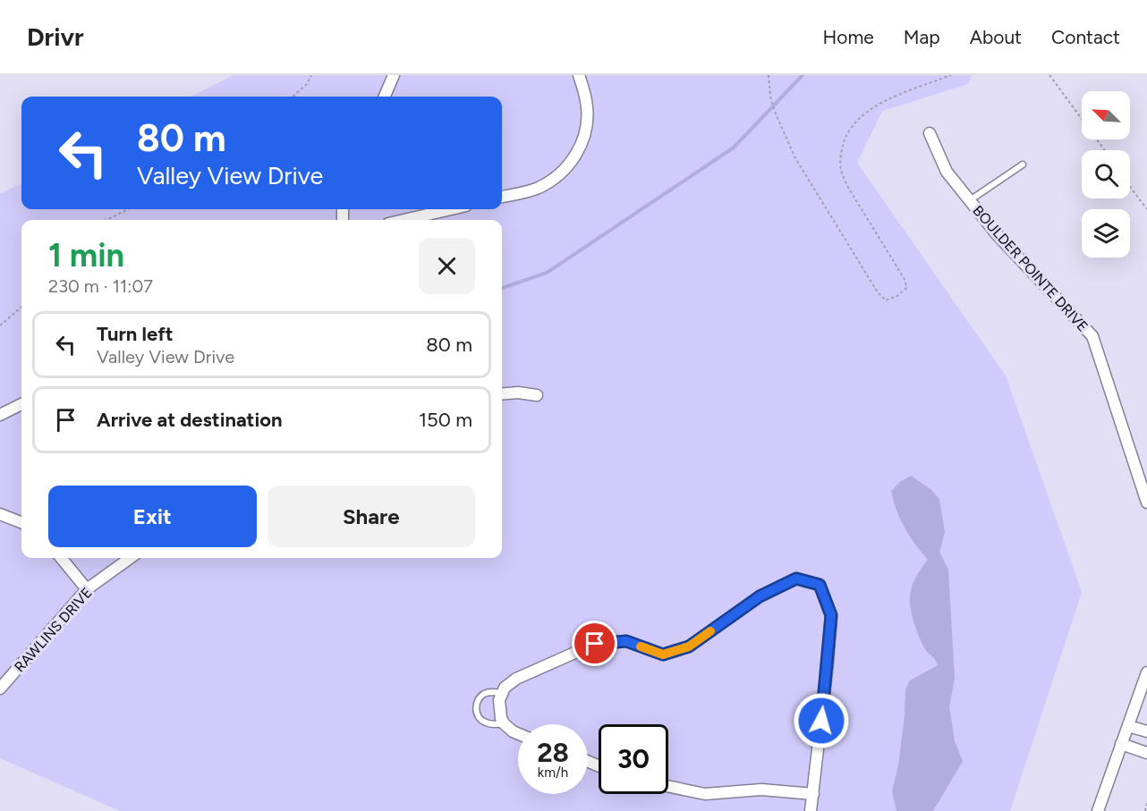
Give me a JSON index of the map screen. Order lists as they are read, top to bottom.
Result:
{
  "streets": {
    "street": ["BOULDER POINTE DRIVE", "RAWLINS DRIVE"]
  },
  "north": "top left",
  "page": {
    "header": "Drivr",
    "nav": [
      "Home",
      "Map",
      "About",
      "Contact"
    ],
    "turn": ["80 m", "Valley View Drive"],
    "heading": ["1 min", "230 m · 11:07"],
    "list": [
      {
        "name": "Turn left",
        "note": "Valley View Drive",
        "value": "80 m"
      },
      {
        "name": "Arrive at destination",
        "value": "150 m"
      }
    ],
    "buttons": ["Exit", "Share"],
    "speed": "28 km/h",
    "limit": "30"
  }
}
